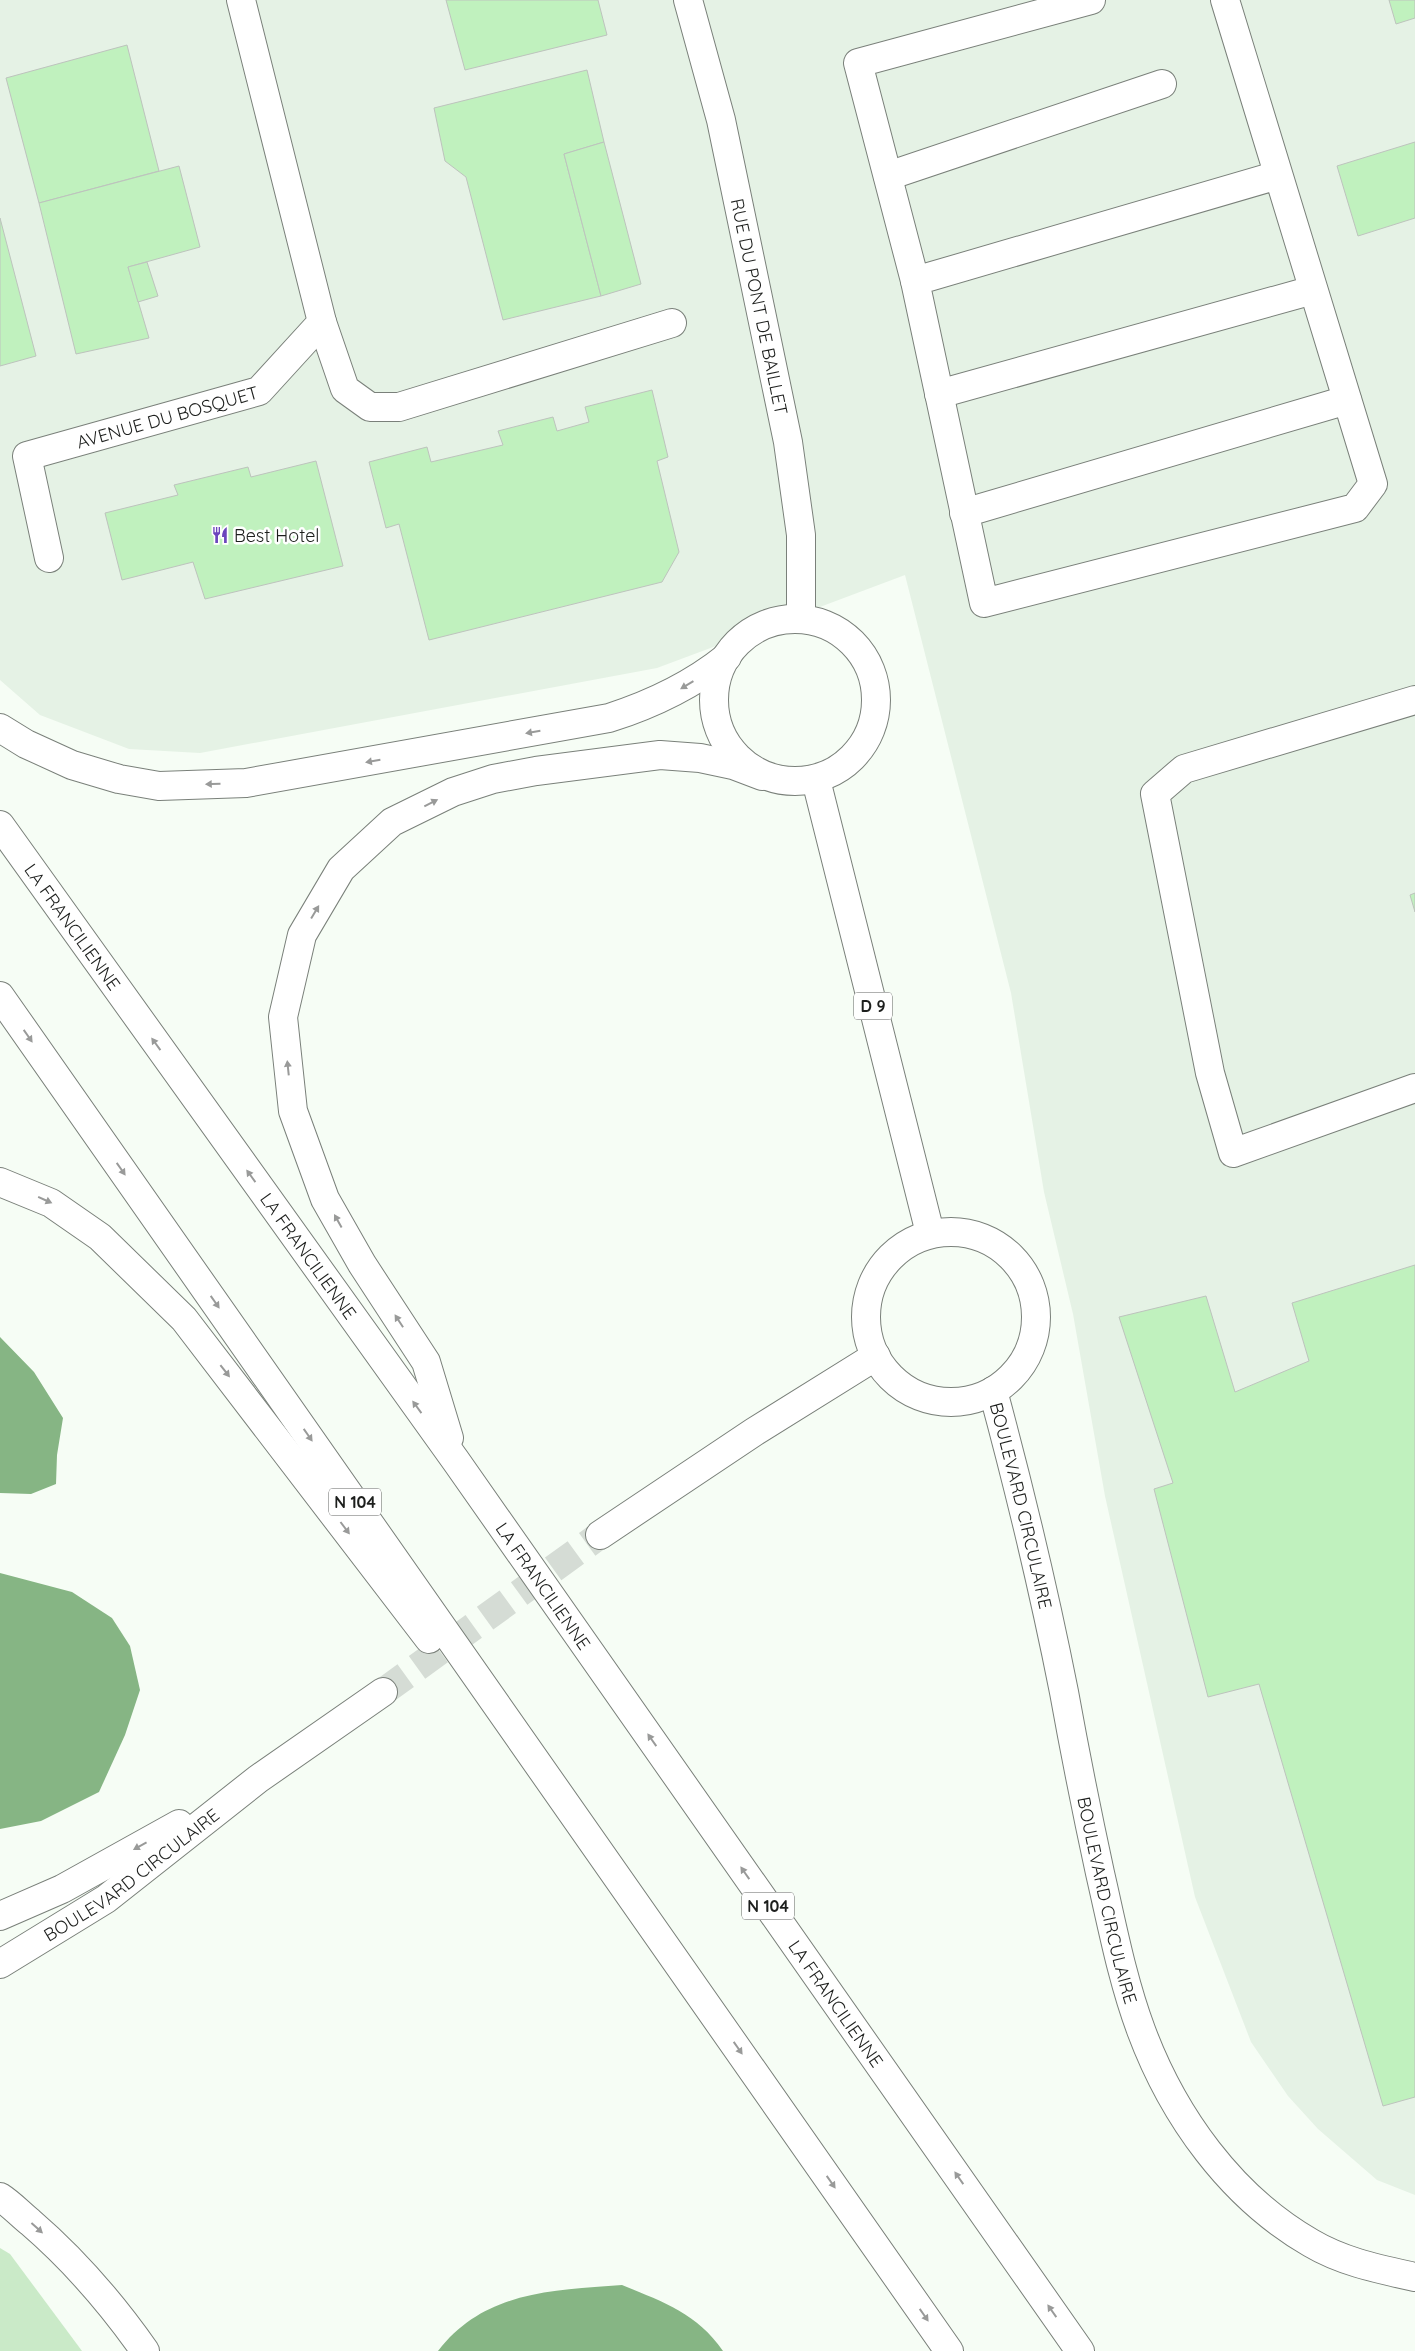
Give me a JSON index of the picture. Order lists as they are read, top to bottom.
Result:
{
  "streets": {
    "main road": [
      "RUE DU PONT DE BAILLET",
      "AVENUE DU BOSQUET",
      "LA FRANCILIENNE",
      "D 9",
      "N 104",
      "BOULEVARD CIRCULAIRE"
    ]
  },
  "crossings": [
    ["RUE DU PONT DE BAILLET", "D 9"],
    ["D 9", "BOULEVARD CIRCULAIRE"]
  ],
  "places": {
    "restaurant": ["Best Hotel"]
  }
}
